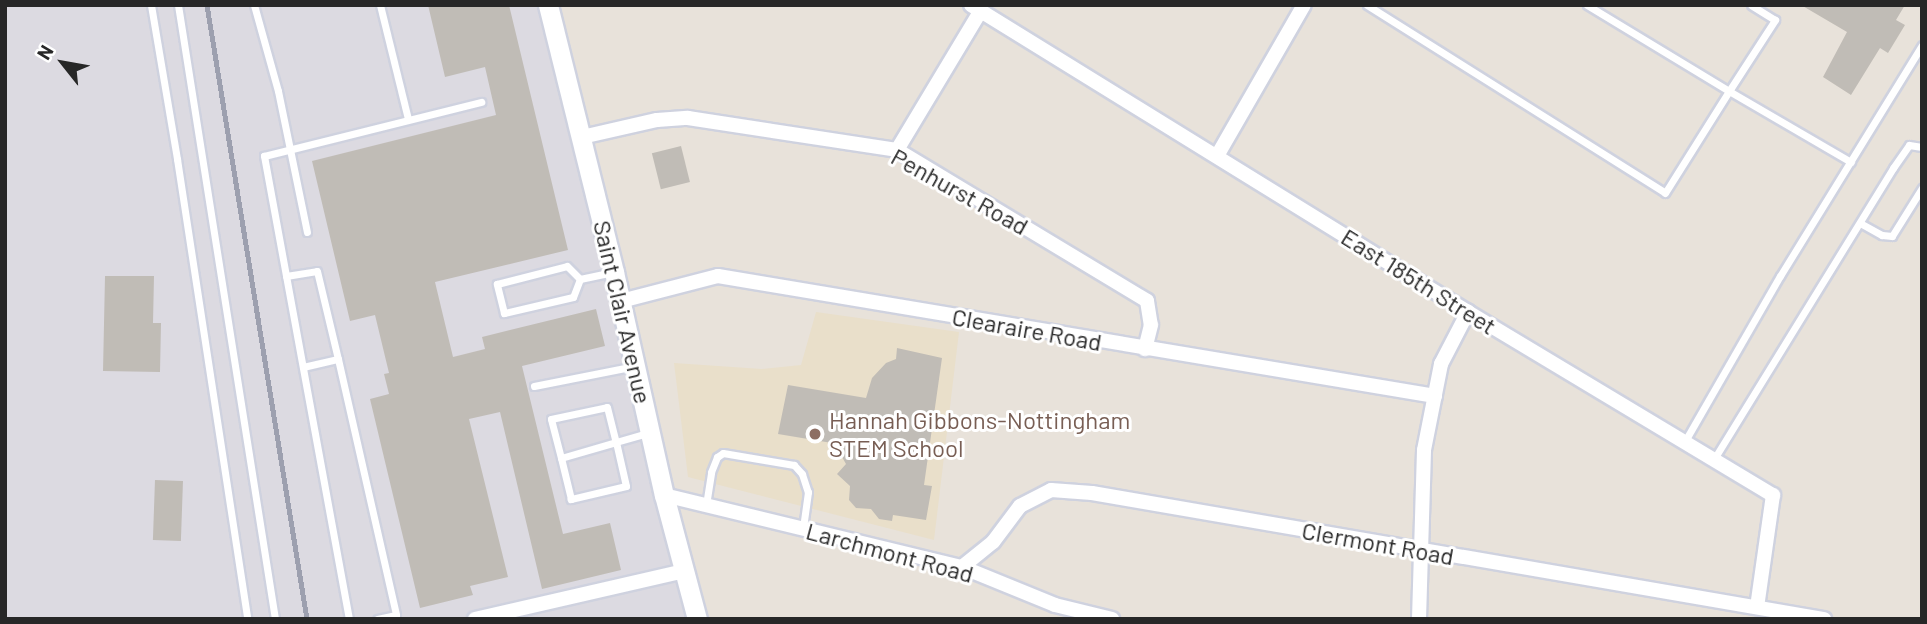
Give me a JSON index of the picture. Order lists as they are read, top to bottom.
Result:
{
  "streets": {
    "street": [
      "Penhurst Road",
      "East 185th Street",
      "Saint Clair Avenue",
      "Clearaire Road",
      "Clermont Road",
      "Larchmont Road"
    ]
  },
  "crossings": [
    ["Penhurst Road", "Saint Clair Avenue"],
    ["Penhurst Road", "Clearaire Road"],
    ["East 185th Street", "Clermont Road"],
    ["Saint Clair Avenue", "Clearaire Road"],
    ["Saint Clair Avenue", "Larchmont Road"],
    ["Clermont Road", "Larchmont Road"]
  ],
  "places": ["Hannah Gibbons-Nottingham STEM School"],
  "north": "top left"
}
